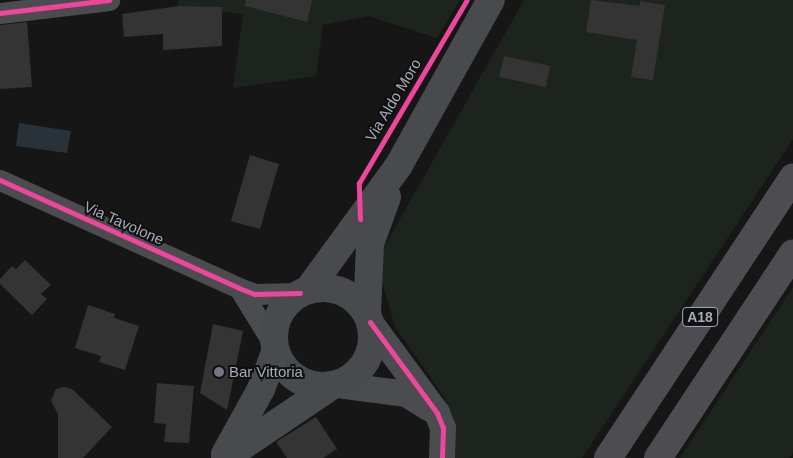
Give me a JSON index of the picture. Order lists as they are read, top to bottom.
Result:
{
  "streets": {
    "highway": ["A18"],
    "street": ["Via Tavolone"],
    "cycle path": ["Via Aldo Moro"]
  },
  "places": ["Bar Vittoria"]
}
